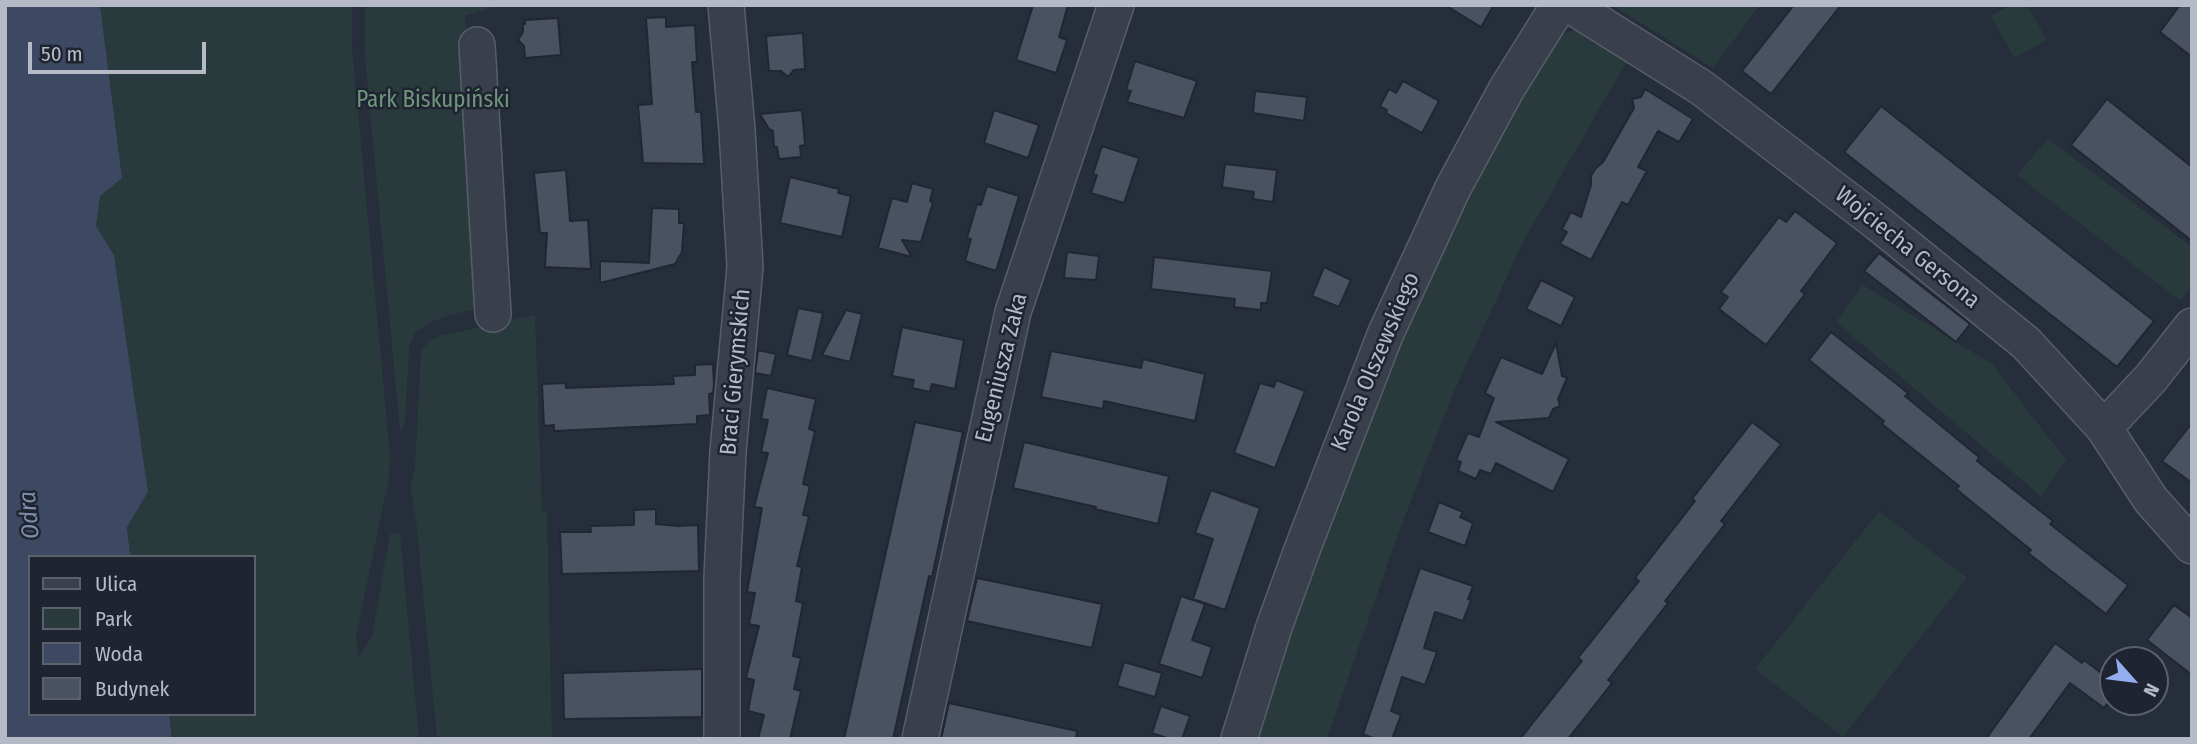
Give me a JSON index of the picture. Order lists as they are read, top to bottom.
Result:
{
  "streets": {
    "street": [
      "Wojciecha Gersona",
      "Karola Olszewskiego",
      "Eugeniusza Zaka",
      "Braci Gierymskich"
    ]
  },
  "water": ["Odra"],
  "parks": ["Park Biskupiński"],
  "legend": [
    "Ulica",
    "Park",
    "Woda",
    "Budynek"
  ],
  "scale_bar": "50 m",
  "north": "bottom right"
}
